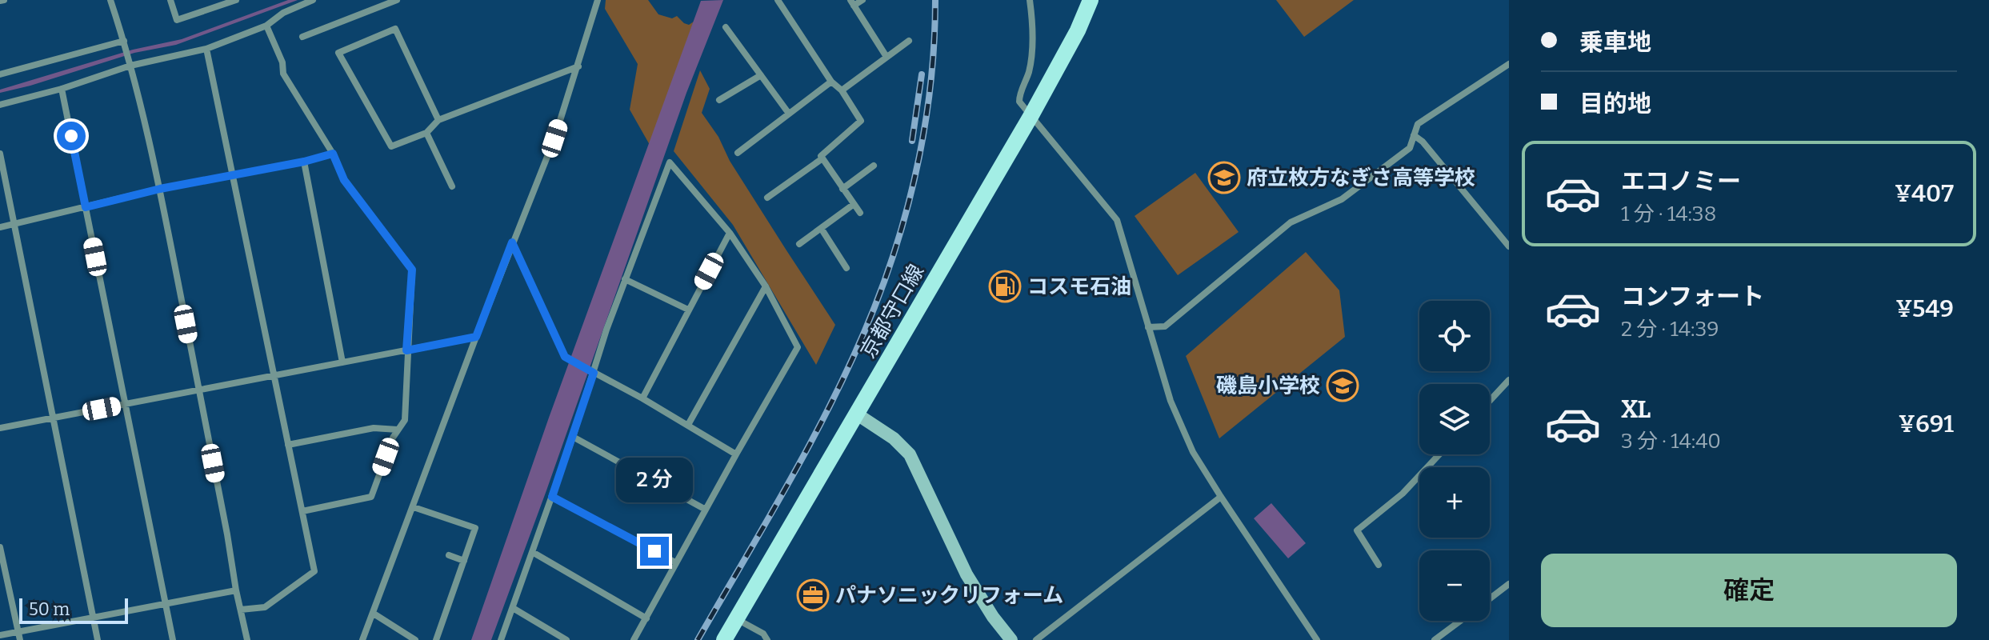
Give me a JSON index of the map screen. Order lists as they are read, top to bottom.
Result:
{
  "streets": {
    "main road": ["京都守口線"]
  },
  "places": {
    "school or university": ["府立枚方なぎさ高等学校", "磯島小学校"],
    "fuel station": ["コスモ石油"],
    "office": ["パナソニックリフォーム"]
  },
  "scale_bar": "50 m",
  "page": {
    "banner": ["乗車地", "目的地"],
    "list": [
      {
        "name": "エコノミー",
        "note": "1 分 · 14:38",
        "value": "¥407"
      },
      {
        "name": "コンフォート",
        "note": "2 分 · 14:39",
        "value": "¥549"
      },
      {
        "name": "XL",
        "note": "3 分 · 14:40",
        "value": "¥691"
      }
    ],
    "map_buttons": ["+", "−"],
    "bubble": "2 分",
    "buttons": "確定",
    "scale": "50 m"
  }
}
